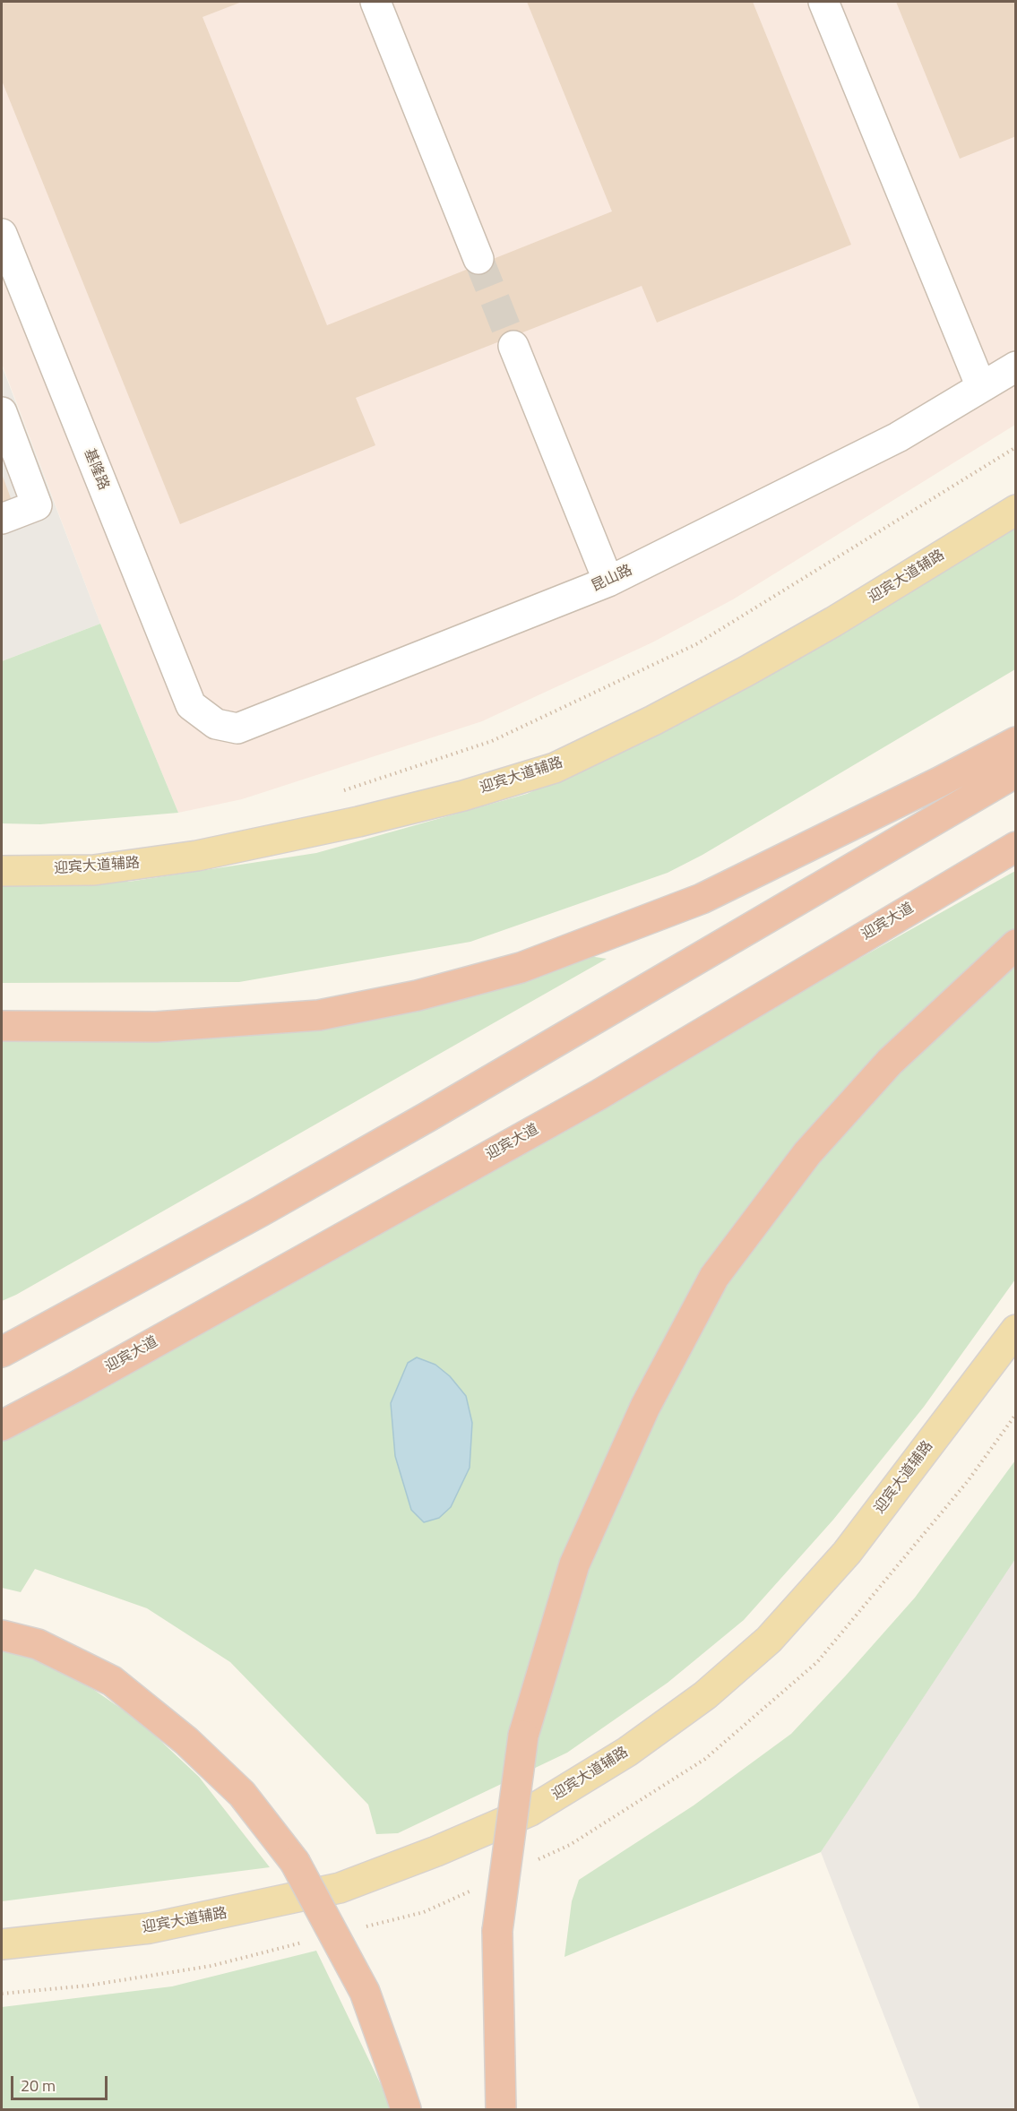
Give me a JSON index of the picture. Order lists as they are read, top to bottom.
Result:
{
  "streets": {
    "highway": ["迎宾大道"],
    "main road": ["迎宾大道辅路"],
    "street": ["基隆路", "昆山路"]
  },
  "crossings": [
    ["基隆路", "昆山路"]
  ],
  "scale_bar": "20 m"
}
